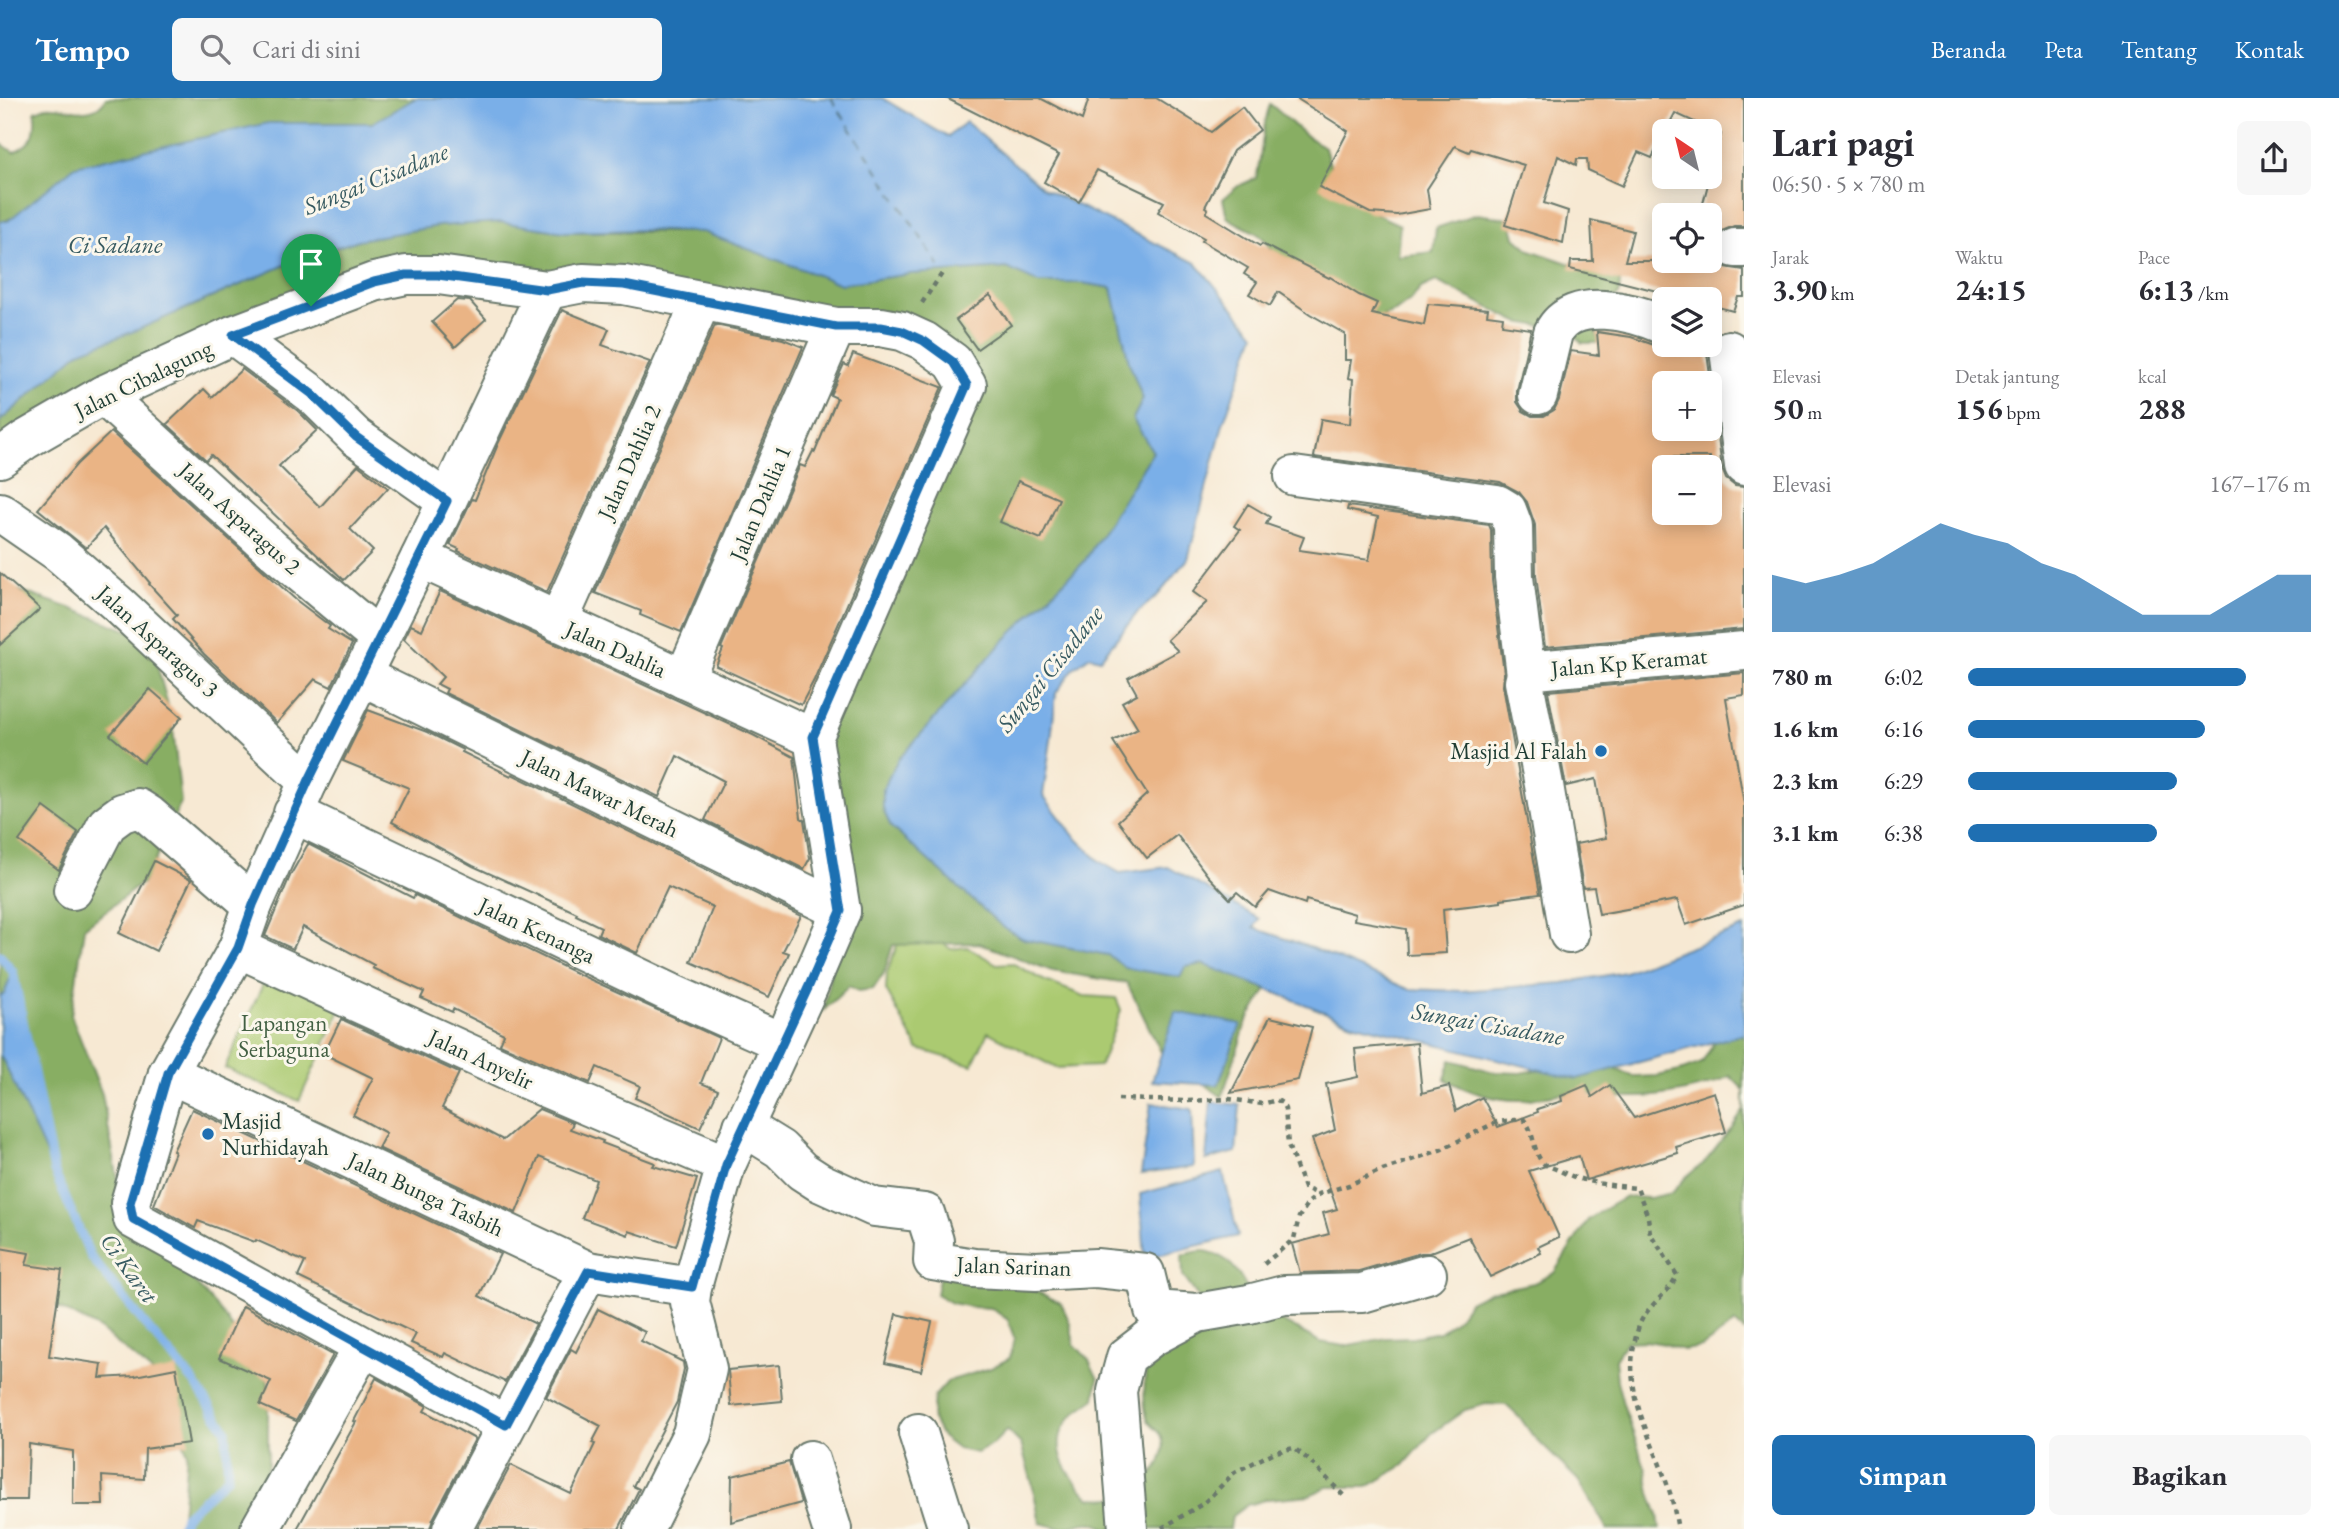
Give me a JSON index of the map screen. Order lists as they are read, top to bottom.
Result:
{
  "streets": {
    "street": [
      "Jalan Cibalagung",
      "Jalan Dahlia 2",
      "Jalan Dahlia 1",
      "Jalan Asparagus 2",
      "Jalan Asparagus 3",
      "Jalan Dahlia",
      "Jalan Kp Keramat",
      "Jalan Mawar Merah",
      "Jalan Kenanga",
      "Jalan Anyelir",
      "Jalan Bunga Tasbih",
      "Jalan Sarinan"
    ]
  },
  "crossings": [
    ["Jalan Cibalagung", "Jalan Dahlia 2"],
    ["Jalan Cibalagung", "Jalan Dahlia 1"],
    ["Jalan Cibalagung", "Jalan Asparagus 2"],
    ["Jalan Cibalagung", "Jalan Dahlia"],
    ["Jalan Dahlia 2", "Jalan Dahlia"],
    ["Jalan Dahlia 1", "Jalan Dahlia"],
    ["Jalan Asparagus 3", "Jalan Kenanga"]
  ],
  "water": ["Sungai Cisadane", "Ci Sadane", "Ci Karet"],
  "parks": ["Lapangan Serbaguna"],
  "places": ["Masjid Al Falah", "Masjid Nurhidayah"],
  "north": "top left",
  "page": {
    "header": "Tempo",
    "search": "Cari di sini",
    "nav": [
      "Beranda",
      "Peta",
      "Tentang",
      "Kontak"
    ],
    "heading": ["Lari pagi", "06:50 · 5 × 780 m"],
    "map_buttons": ["+", "−"],
    "stats": [
      ["Jarak", "3.90 km"],
      ["Waktu", "24:15"],
      ["Pace", "6:13 /km"],
      ["Elevasi", "50 m"],
      ["Detak jantung", "156 bpm"],
      ["kcal", "288"]
    ],
    "chart": ["Elevasi", "167–176 m"],
    "list": [
      {
        "name": "780 m",
        "note": "6:02"
      },
      {
        "name": "1.6 km",
        "note": "6:16"
      },
      {
        "name": "2.3 km",
        "note": "6:29"
      },
      {
        "name": "3.1 km",
        "note": "6:38"
      }
    ],
    "buttons": ["Simpan", "Bagikan"]
  }
}
